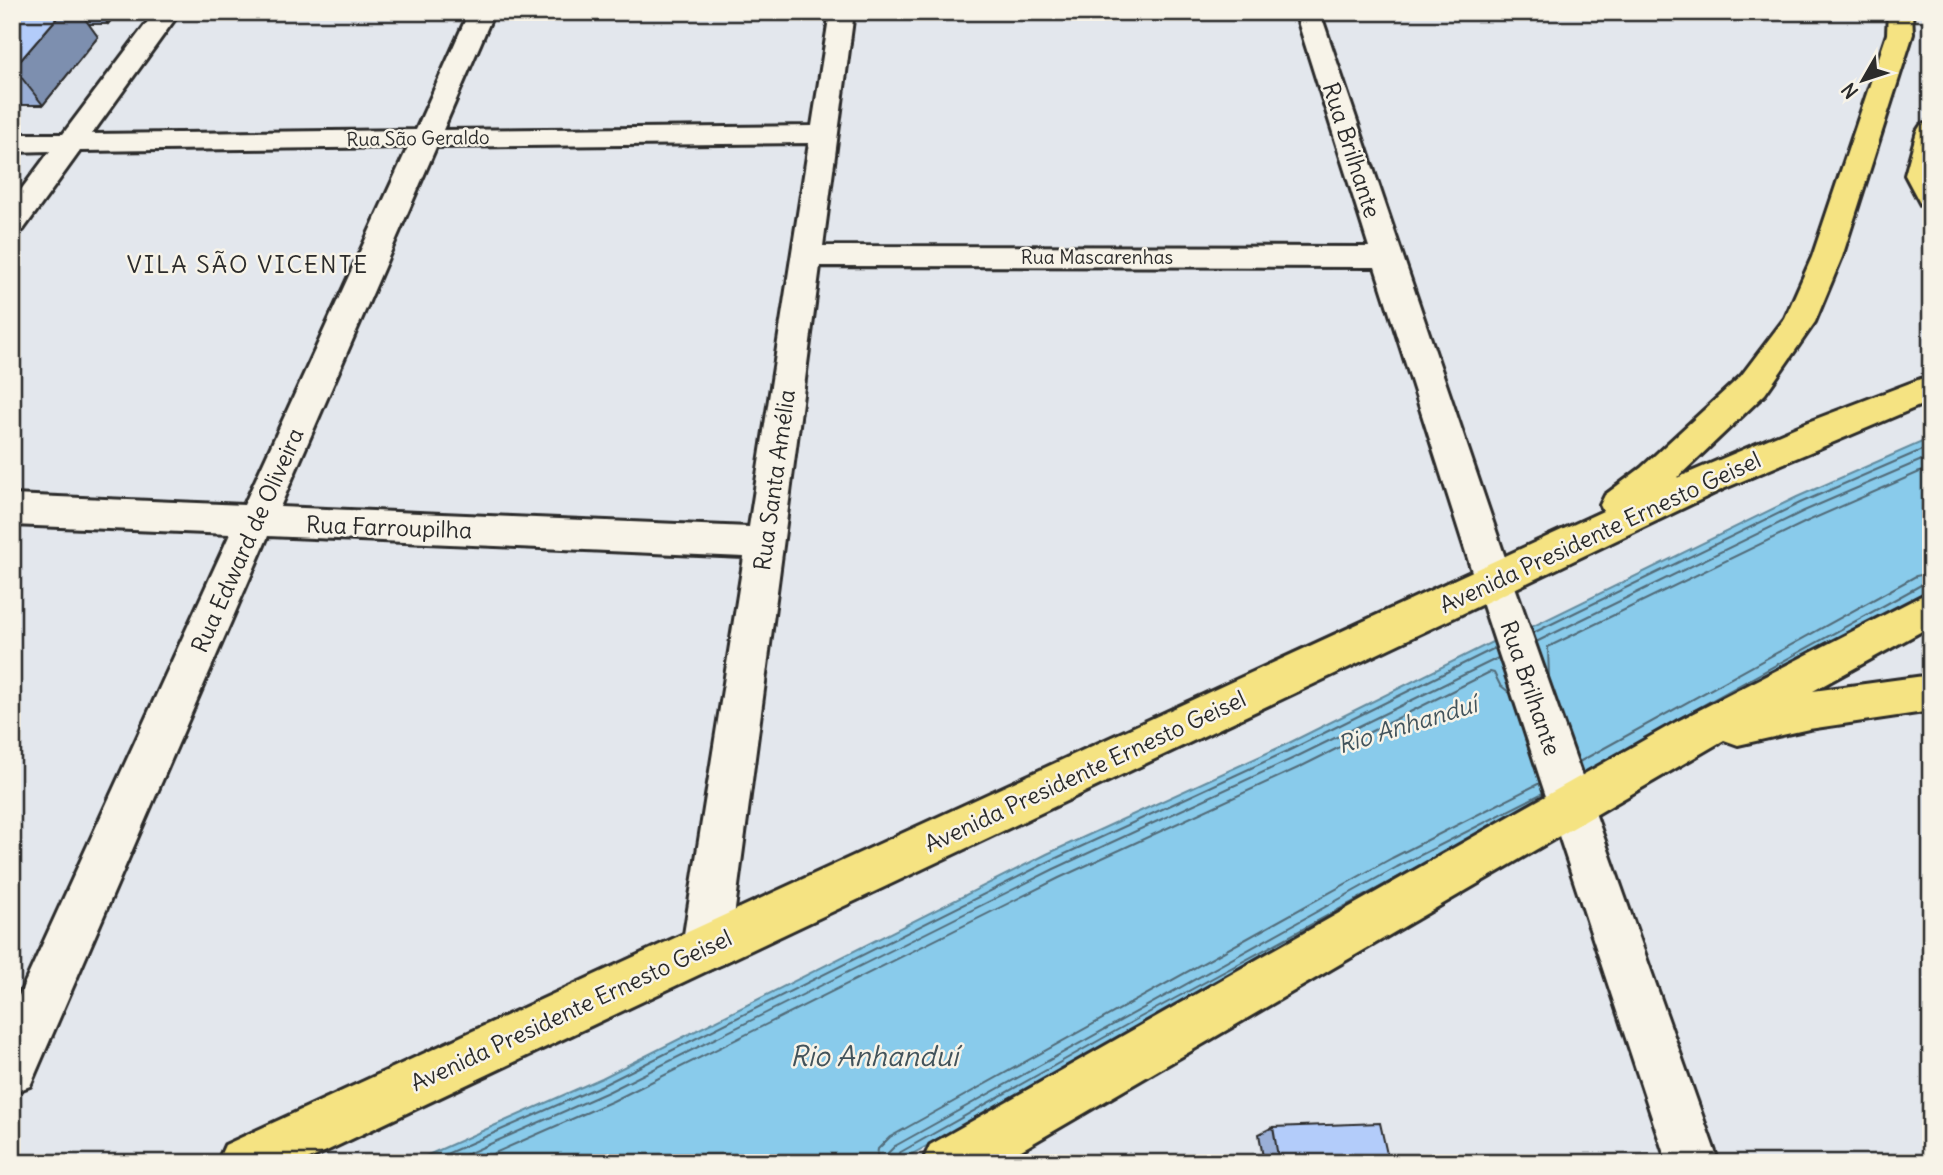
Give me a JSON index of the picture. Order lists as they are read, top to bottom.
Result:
{
  "streets": {
    "main road": ["Avenida Presidente Ernesto Geisel"],
    "street": [
      "Rua São Geraldo",
      "Rua Brilhante",
      "Rua Mascarenhas",
      "Rua Santa Amélia",
      "Rua Farroupilha",
      "Rua Edward de Oliveira"
    ]
  },
  "crossings": [
    ["Rua São Geraldo", "Rua Santa Amélia"],
    ["Rua São Geraldo", "Rua Edward de Oliveira"],
    ["Rua Brilhante", "Rua Mascarenhas"],
    ["Rua Brilhante", "Avenida Presidente Ernesto Geisel"],
    ["Rua Mascarenhas", "Rua Santa Amélia"],
    ["Rua Santa Amélia", "Rua Farroupilha"],
    ["Rua Santa Amélia", "Avenida Presidente Ernesto Geisel"],
    ["Rua Farroupilha", "Rua Edward de Oliveira"]
  ],
  "districts": ["VILA SÃO VICENTE"],
  "water": ["Rio Anhanduí"],
  "north": "bottom left"
}
